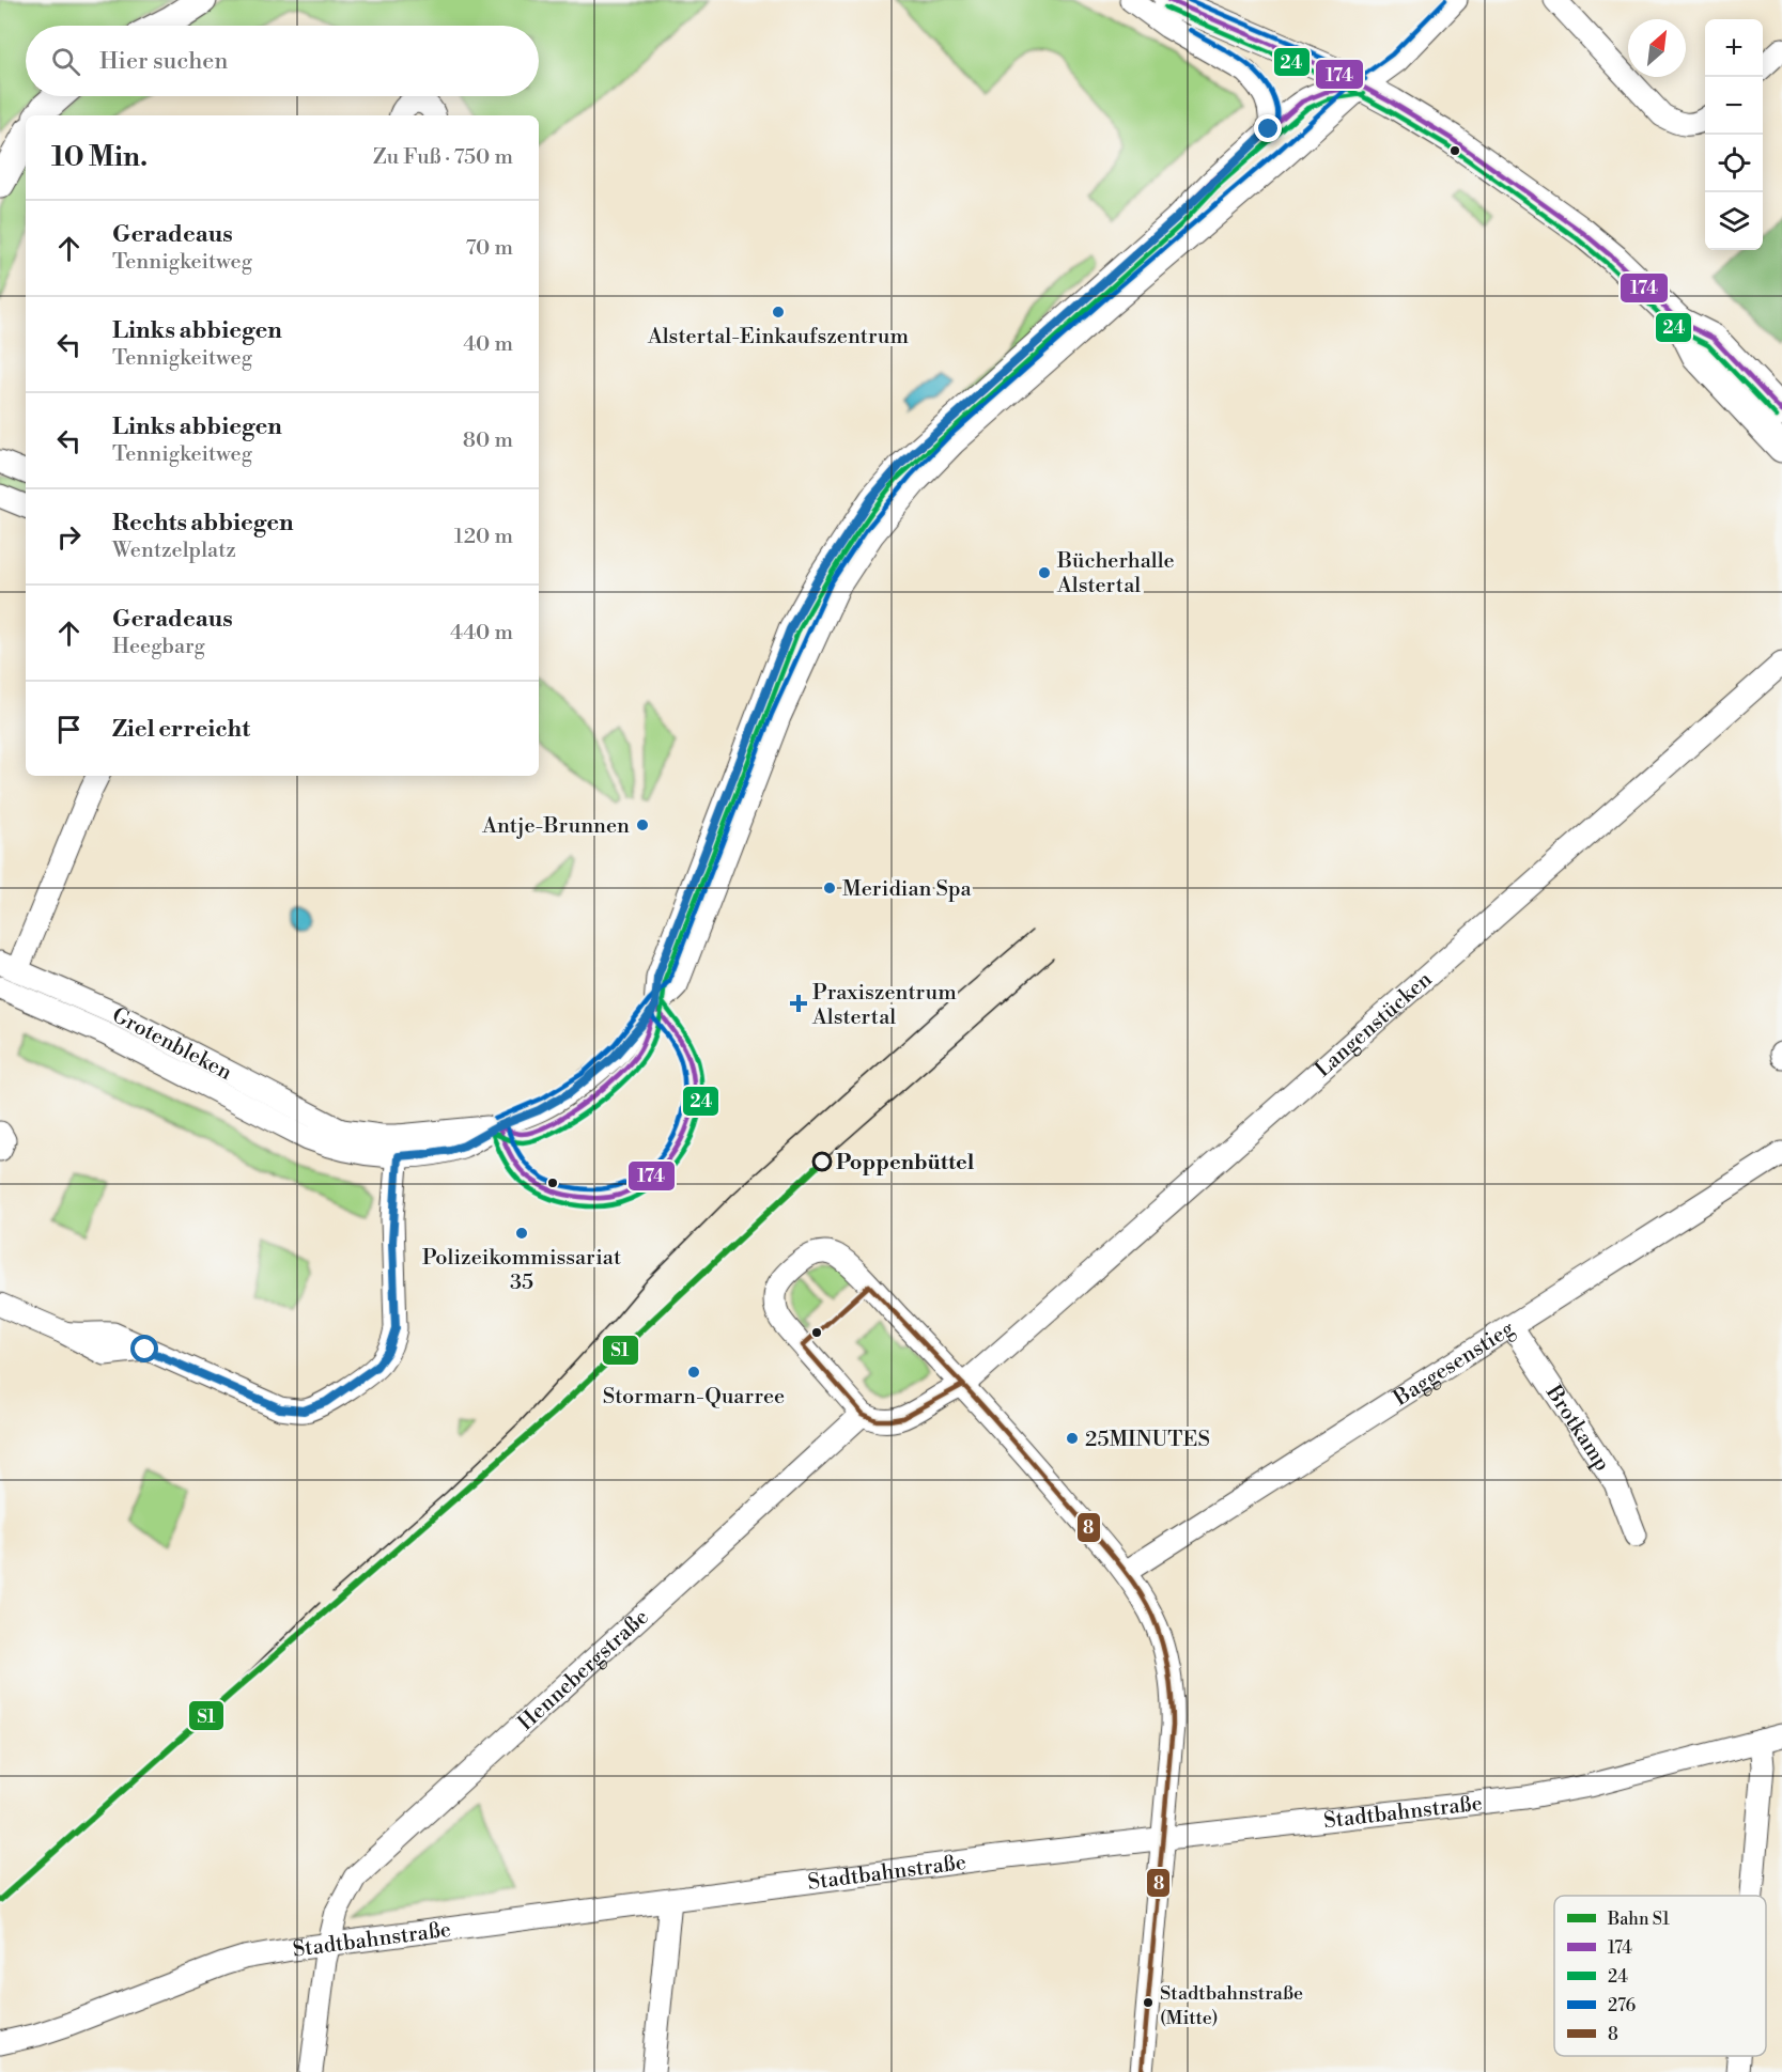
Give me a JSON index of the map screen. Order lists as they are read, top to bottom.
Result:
{
  "streets": {
    "street": [
      "Langenstücken",
      "Grotenbleken",
      "Baggesenstieg",
      "Brotkamp",
      "Hennebergstraße",
      "Stadtbahnstraße"
    ]
  },
  "crossings": [
    ["Langenstücken", "Hennebergstraße"],
    ["Baggesenstieg", "Brotkamp"],
    ["Hennebergstraße", "Stadtbahnstraße"]
  ],
  "places": {
    "other": [
      "Alstertal-Einkaufszentrum",
      "Bücherhalle Alstertal",
      "Antje-Brunnen",
      "Meridian Spa",
      "Poppenbüttel",
      "Polizeikommissariat 35",
      "Stormarn-Quarree",
      "25MINUTES",
      "Stadtbahnstraße (Mitte)"
    ],
    "health": ["Praxiszentrum Alstertal"]
  },
  "lines": [
    "transit line 174",
    "transit line 276",
    "transit line 24",
    "rail line S1",
    "transit line 8"
  ],
  "legend": [
    "Bahn S1",
    "174",
    "24",
    "276",
    "8"
  ],
  "north": "top right",
  "page": {
    "map_buttons": ["+", "−"],
    "search": "Hier suchen",
    "heading": ["10 Min.", "Zu Fuß · 750 m"],
    "list": [
      ["Geradeaus", "Tennigkeitweg", "70 m"],
      ["Links abbiegen", "Tennigkeitweg", "40 m"],
      ["Links abbiegen", "Tennigkeitweg", "80 m"],
      ["Rechts abbiegen", "Wentzelplatz", "120 m"],
      ["Geradeaus", "Heegbarg", "440 m"],
      "Ziel erreicht"
    ]
  }
}
